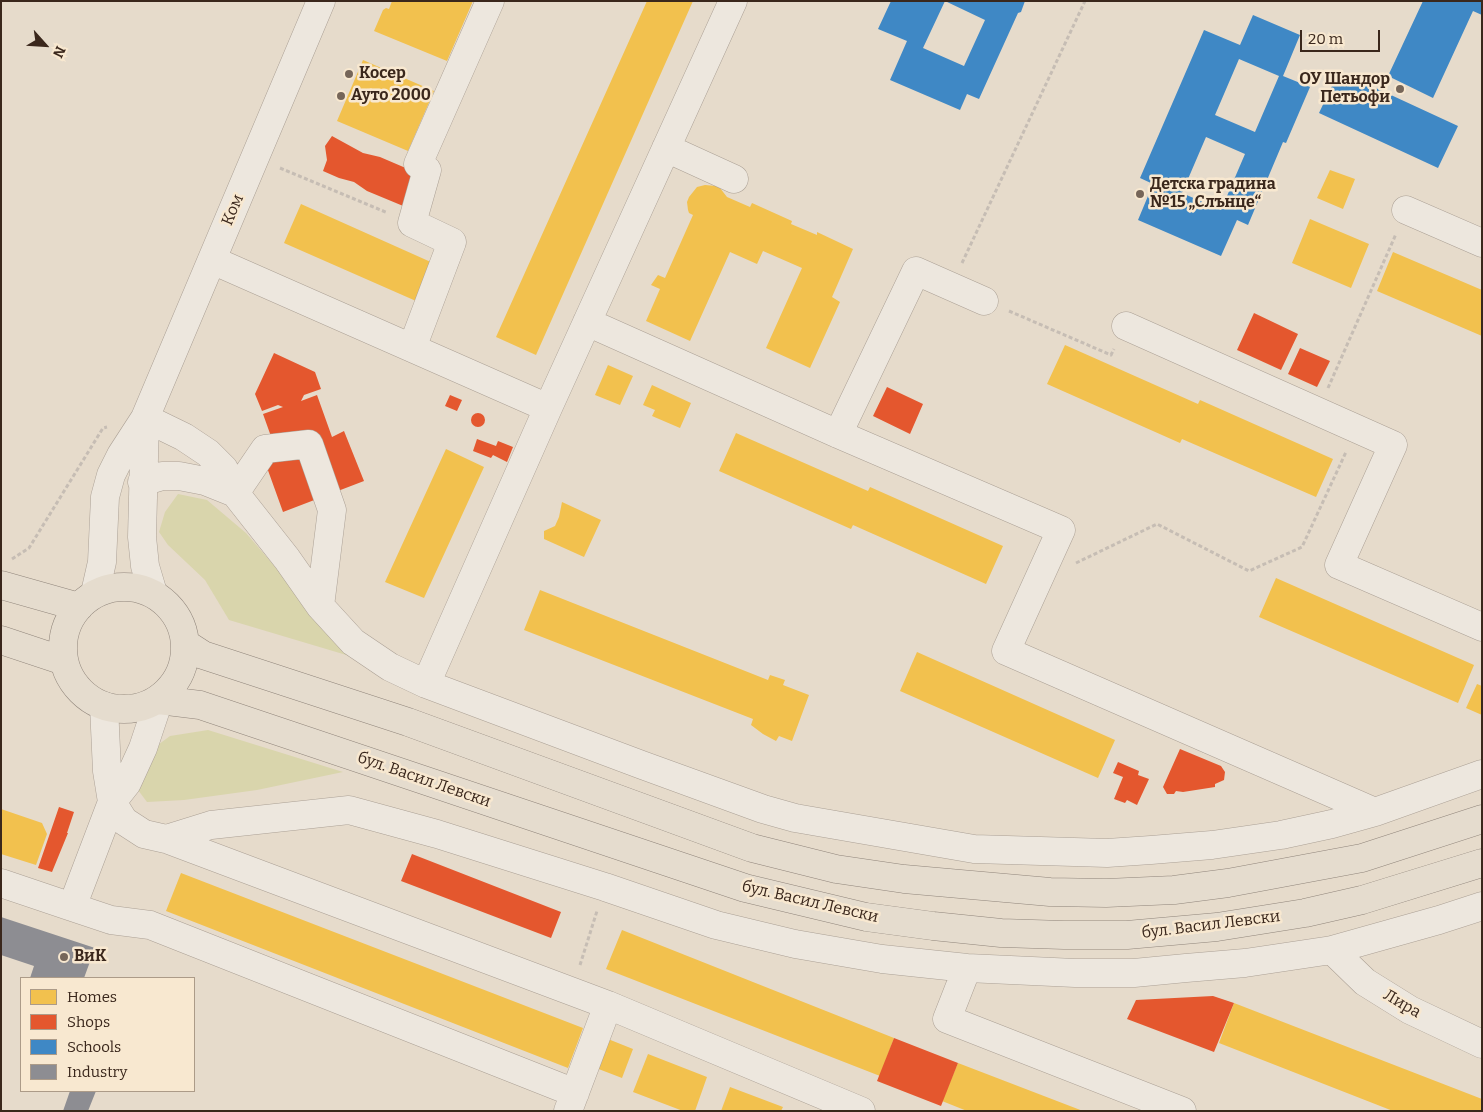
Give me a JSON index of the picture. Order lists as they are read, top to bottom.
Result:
{
  "streets": {
    "main road": ["бул. Васил Левски"],
    "street": ["Ком", "Лира"]
  },
  "places": [
    "Косер",
    "ОУ Шандор Петьофи",
    "Ауто 2000",
    "Детска градина №15 „Слънце“",
    "ВиК"
  ],
  "legend": [
    "Homes",
    "Shops",
    "Schools",
    "Industry"
  ],
  "scale_bar": "20 m",
  "north": "bottom right"
}
